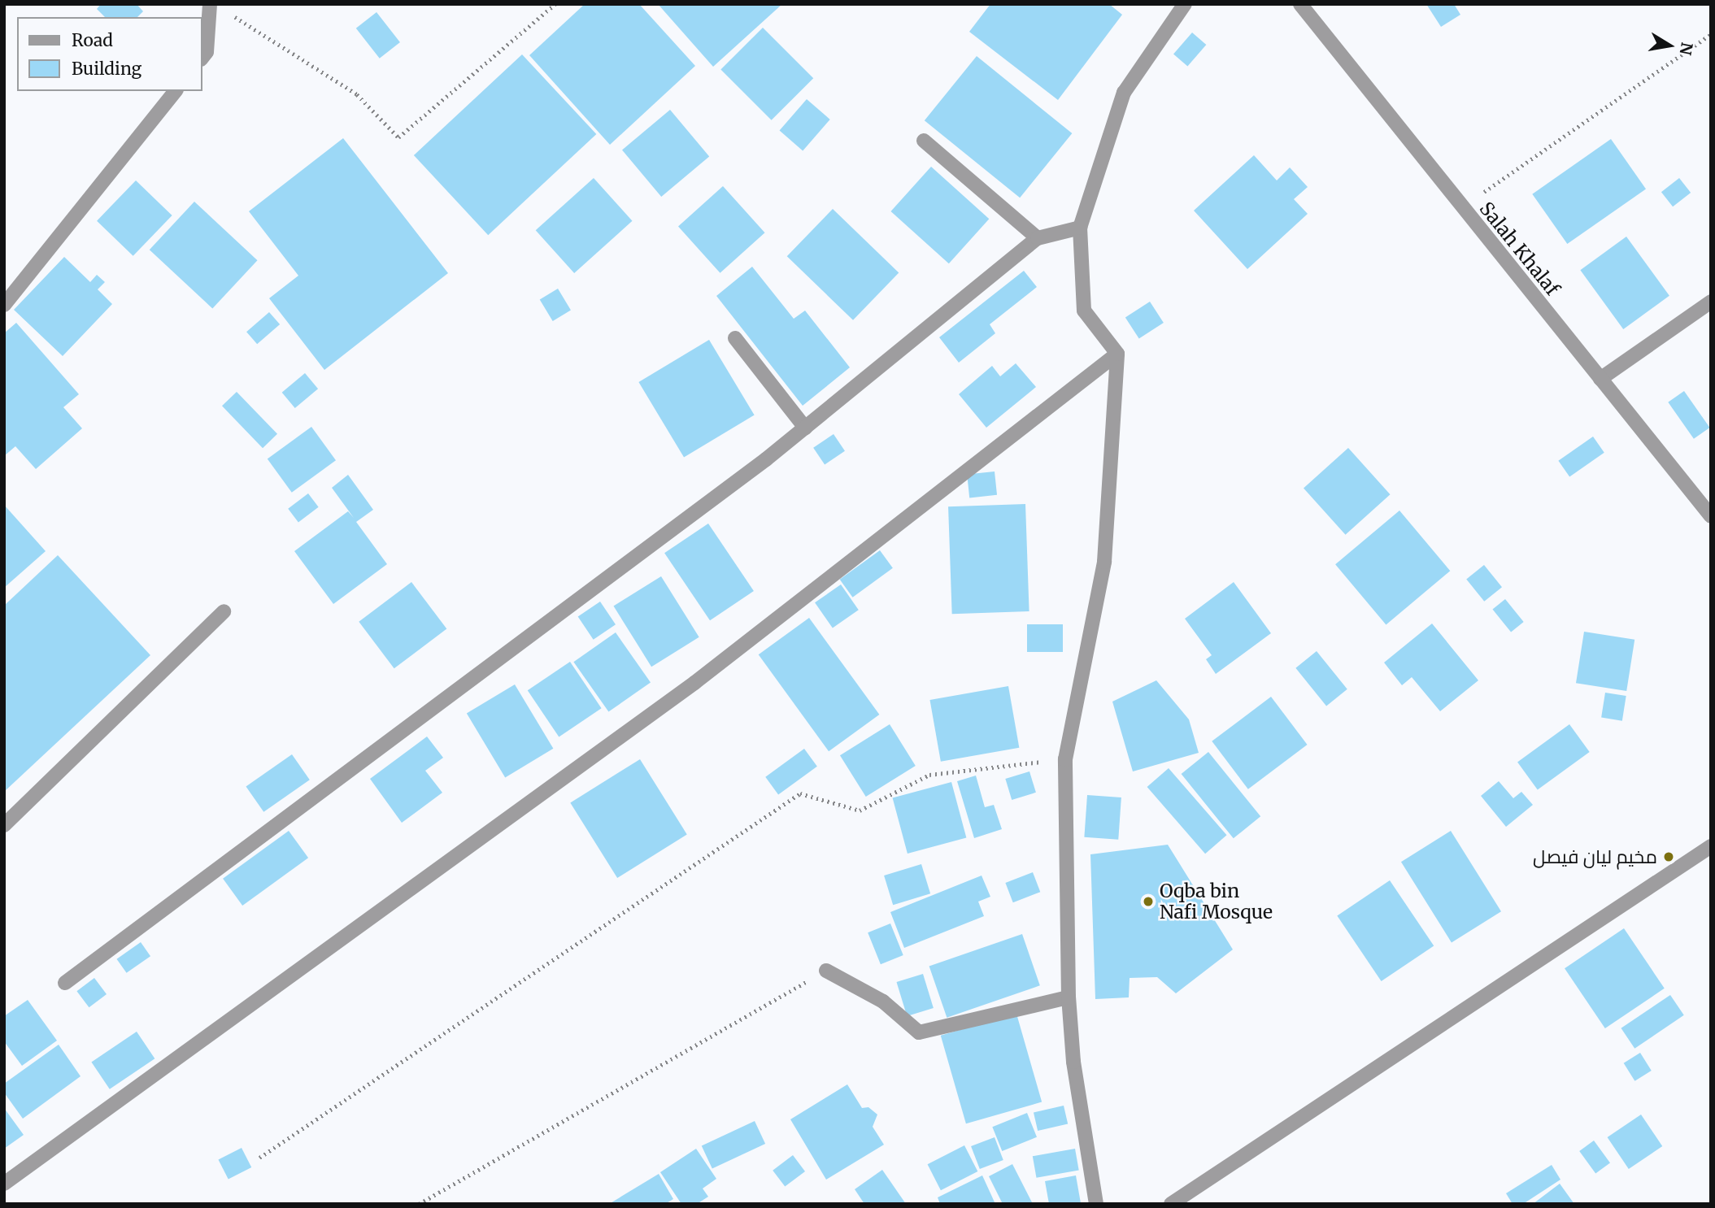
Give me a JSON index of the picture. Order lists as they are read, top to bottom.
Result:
{
  "streets": {
    "street": ["Salah Khalaf"]
  },
  "places": ["مخيم ليان فيصل", "Oqba bin Nafi Mosque"],
  "legend": ["Road", "Building"],
  "north": "right"
}
